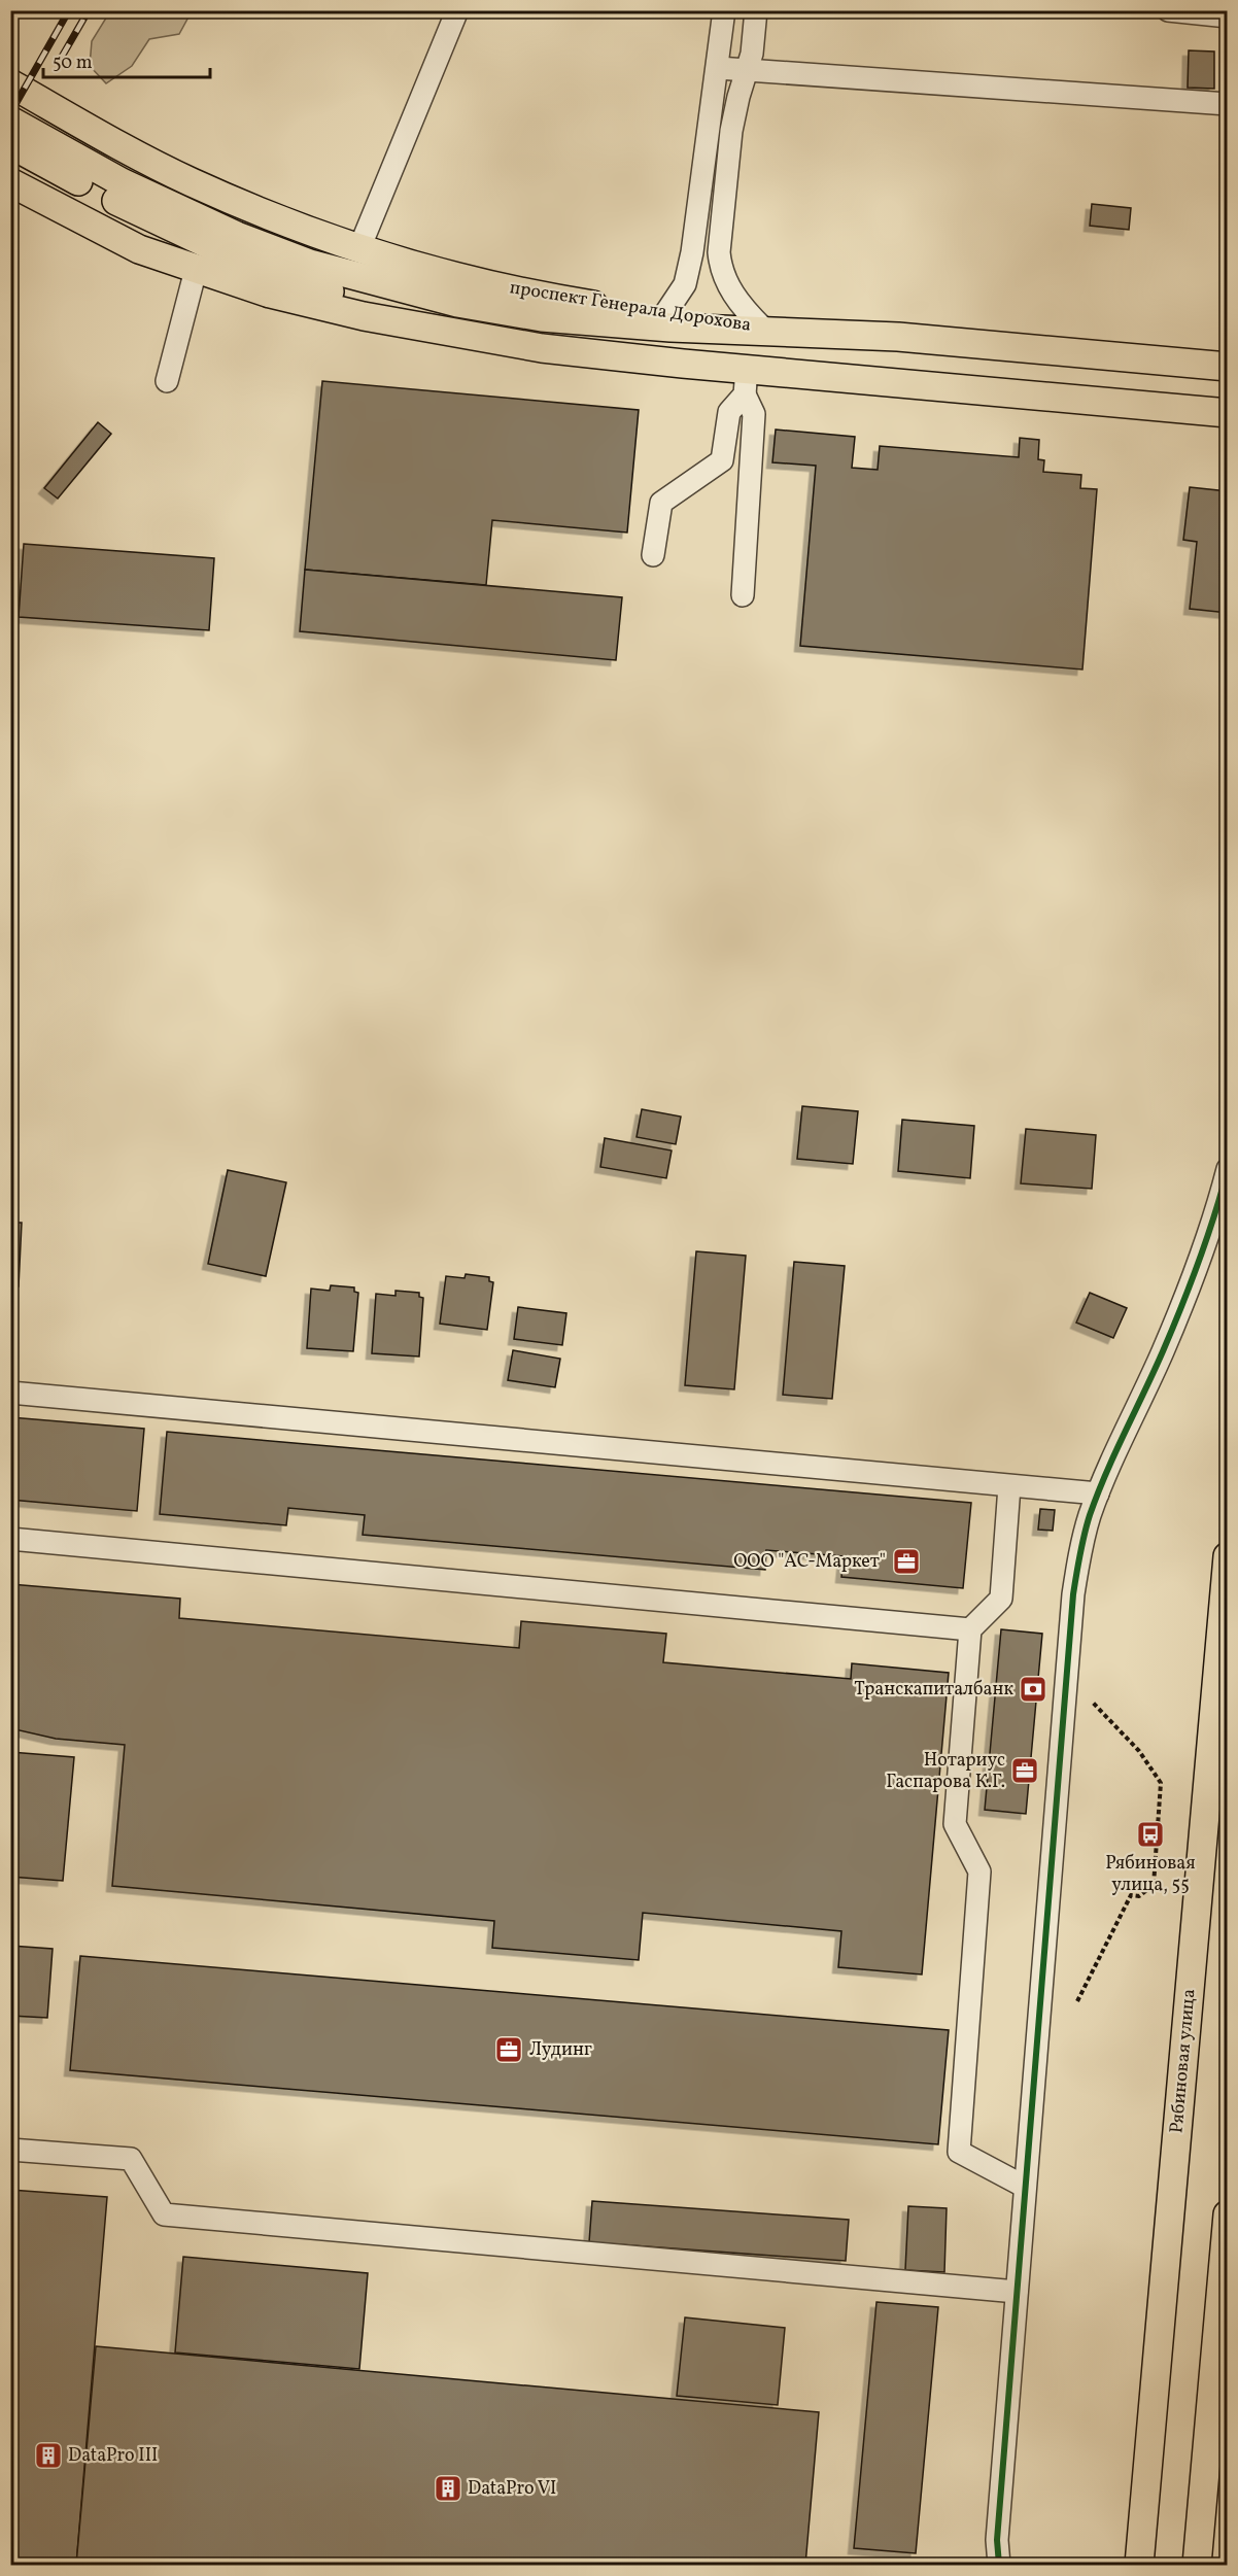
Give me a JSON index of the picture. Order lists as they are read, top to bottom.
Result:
{
  "streets": {
    "main road": ["проспект Генерала Дорохова", "Рябиновая улица"]
  },
  "places": {
    "office": ["ООО \"АС-Маркет\"", "Нотариус Гаспарова К.Г.", "Лудинг"],
    "bank": ["Транскапиталбанк"],
    "bus stop": ["Рябиновая улица, 55"],
    "building": ["DataPro III", "DataPro VI"]
  },
  "scale_bar": "50 m"
}
